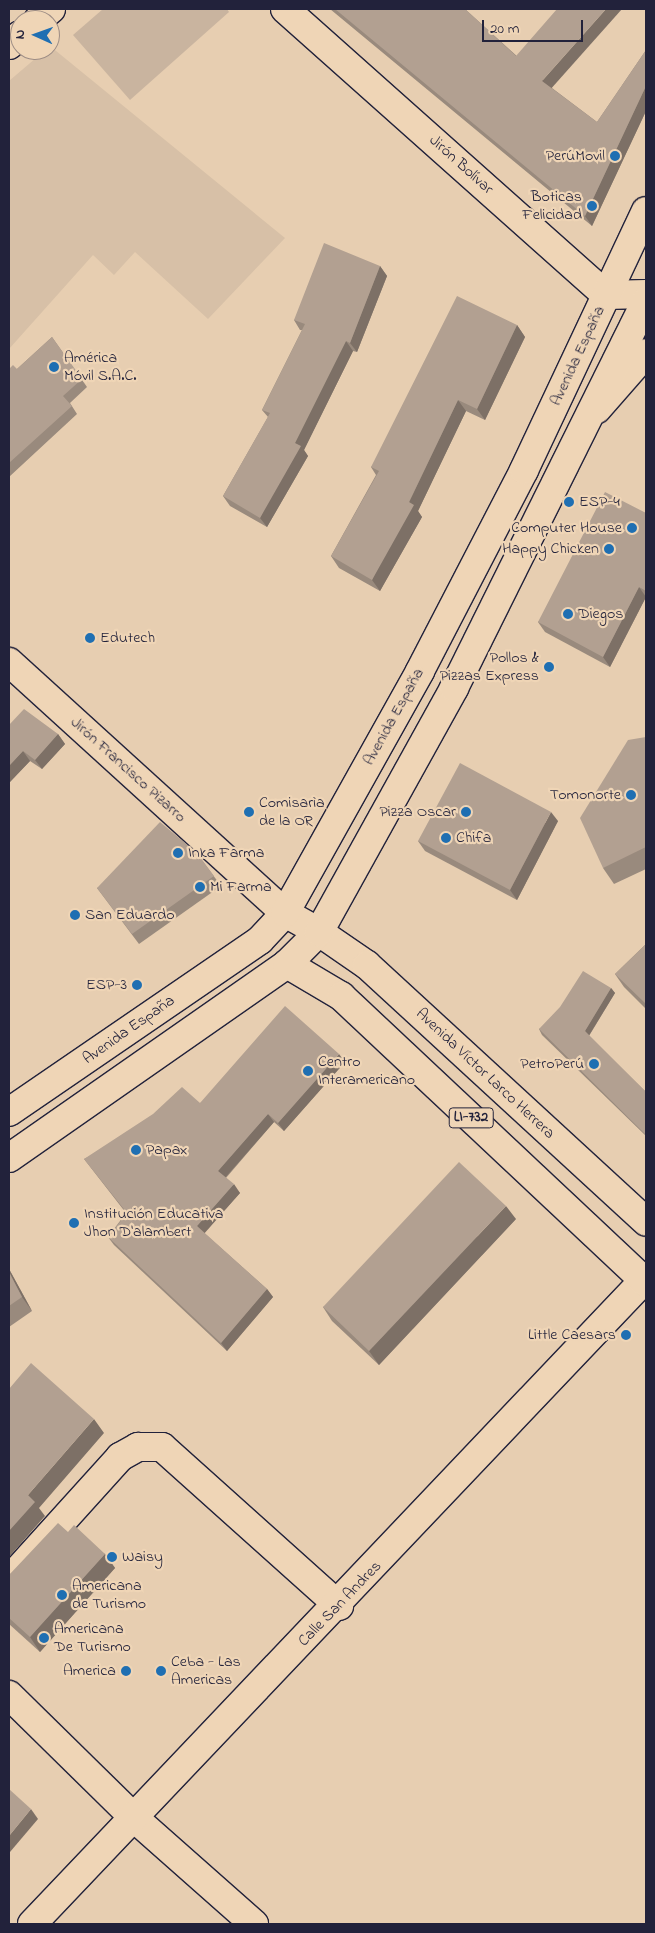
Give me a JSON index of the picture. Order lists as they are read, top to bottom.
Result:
{
  "streets": {
    "main road": [
      "Jirón Bolívar",
      "Avenida España",
      "Jirón Francisco Pizarro",
      "Avenida Víctor Larco Herrera",
      "LI-732",
      "Calle San Andres"
    ]
  },
  "crossings": [
    ["Jirón Bolívar", "Avenida España"],
    ["Avenida España", "Jirón Francisco Pizarro"],
    ["Jirón Francisco Pizarro", "Avenida Víctor Larco Herrera"],
    ["LI-732", "Calle San Andres"]
  ],
  "places": [
    "PerúMovil",
    "Boticas Felicidad",
    "América Móvil S.A.C.",
    "ESP-4",
    "Computer House",
    "Happy Chicken",
    "Diegos",
    "Edutech",
    "Pollos & Pizzas Express",
    "Tomonorte",
    "Comisarìa de la OR",
    "Pizza Oscar",
    "Chifa",
    "Inka Farma",
    "Mi Farma",
    "San Eduardo",
    "ESP-3",
    "PetroPerú",
    "Centro Interamericano",
    "Papax",
    "Institución Educativa Jhon D'alambert",
    "Little Caesars",
    "Waisy",
    "Americana de Turismo",
    "Americana De Turismo",
    "America",
    "Ceba - Las Americas"
  ],
  "scale_bar": "20 m",
  "north": "left"
}
